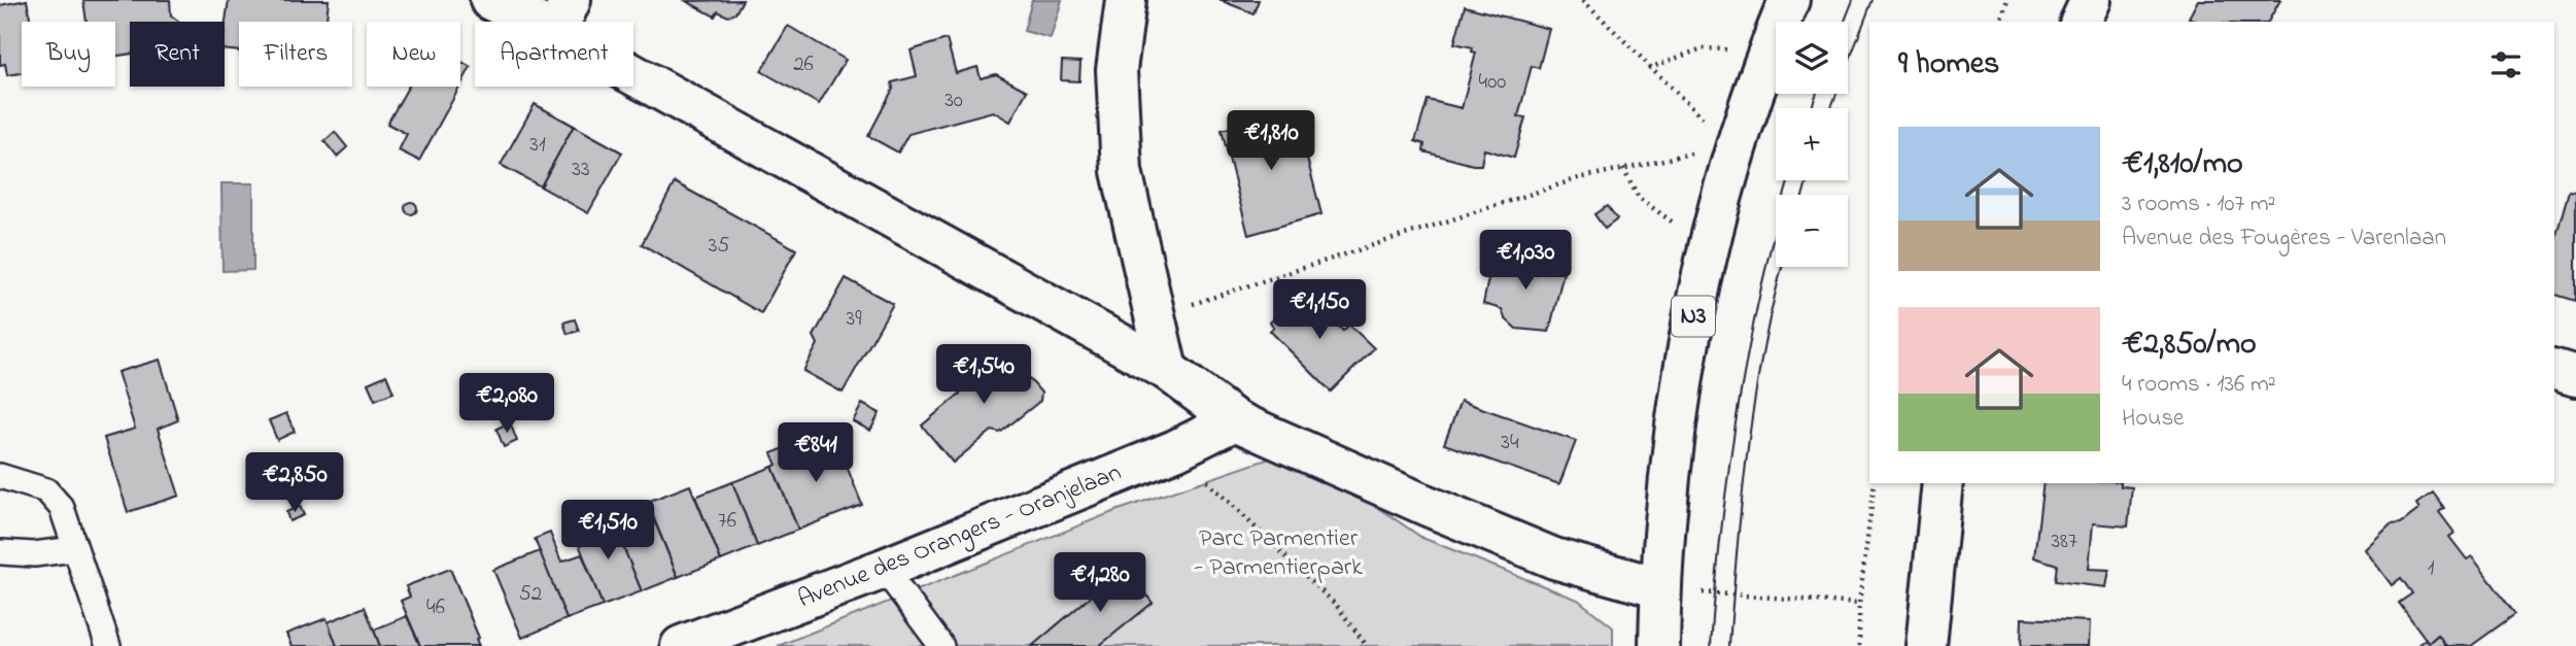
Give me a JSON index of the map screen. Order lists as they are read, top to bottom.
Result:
{
  "streets": {
    "street": ["N3", "Avenue des Orangers - Oranjelaan"]
  },
  "parks": ["Parc Parmentier - Parmentierpark"],
  "house_numbers": [
    "26",
    "400",
    "30",
    "31",
    "33",
    "35",
    "39",
    "34",
    "76",
    "387",
    "1",
    "52",
    "46"
  ],
  "page": {
    "map_buttons": ["+", "−"],
    "chip": [
      "Buy",
      "Rent",
      "Filters",
      "New",
      "Apartment"
    ],
    "heading": "9 homes",
    "list": [
      {
        "name": "€1,810/mo",
        "note": "3 rooms · 107 m² · Avenue des Fougères - Varenlaan"
      },
      {
        "name": "€2,850/mo",
        "note": "4 rooms · 136 m² · House"
      }
    ],
    "price": [
      "€1,810",
      "€1,030",
      "€1,150",
      "€1,540",
      "€2,080",
      "€841",
      "€2,850",
      "€1,510",
      "€1,280"
    ]
  }
}
